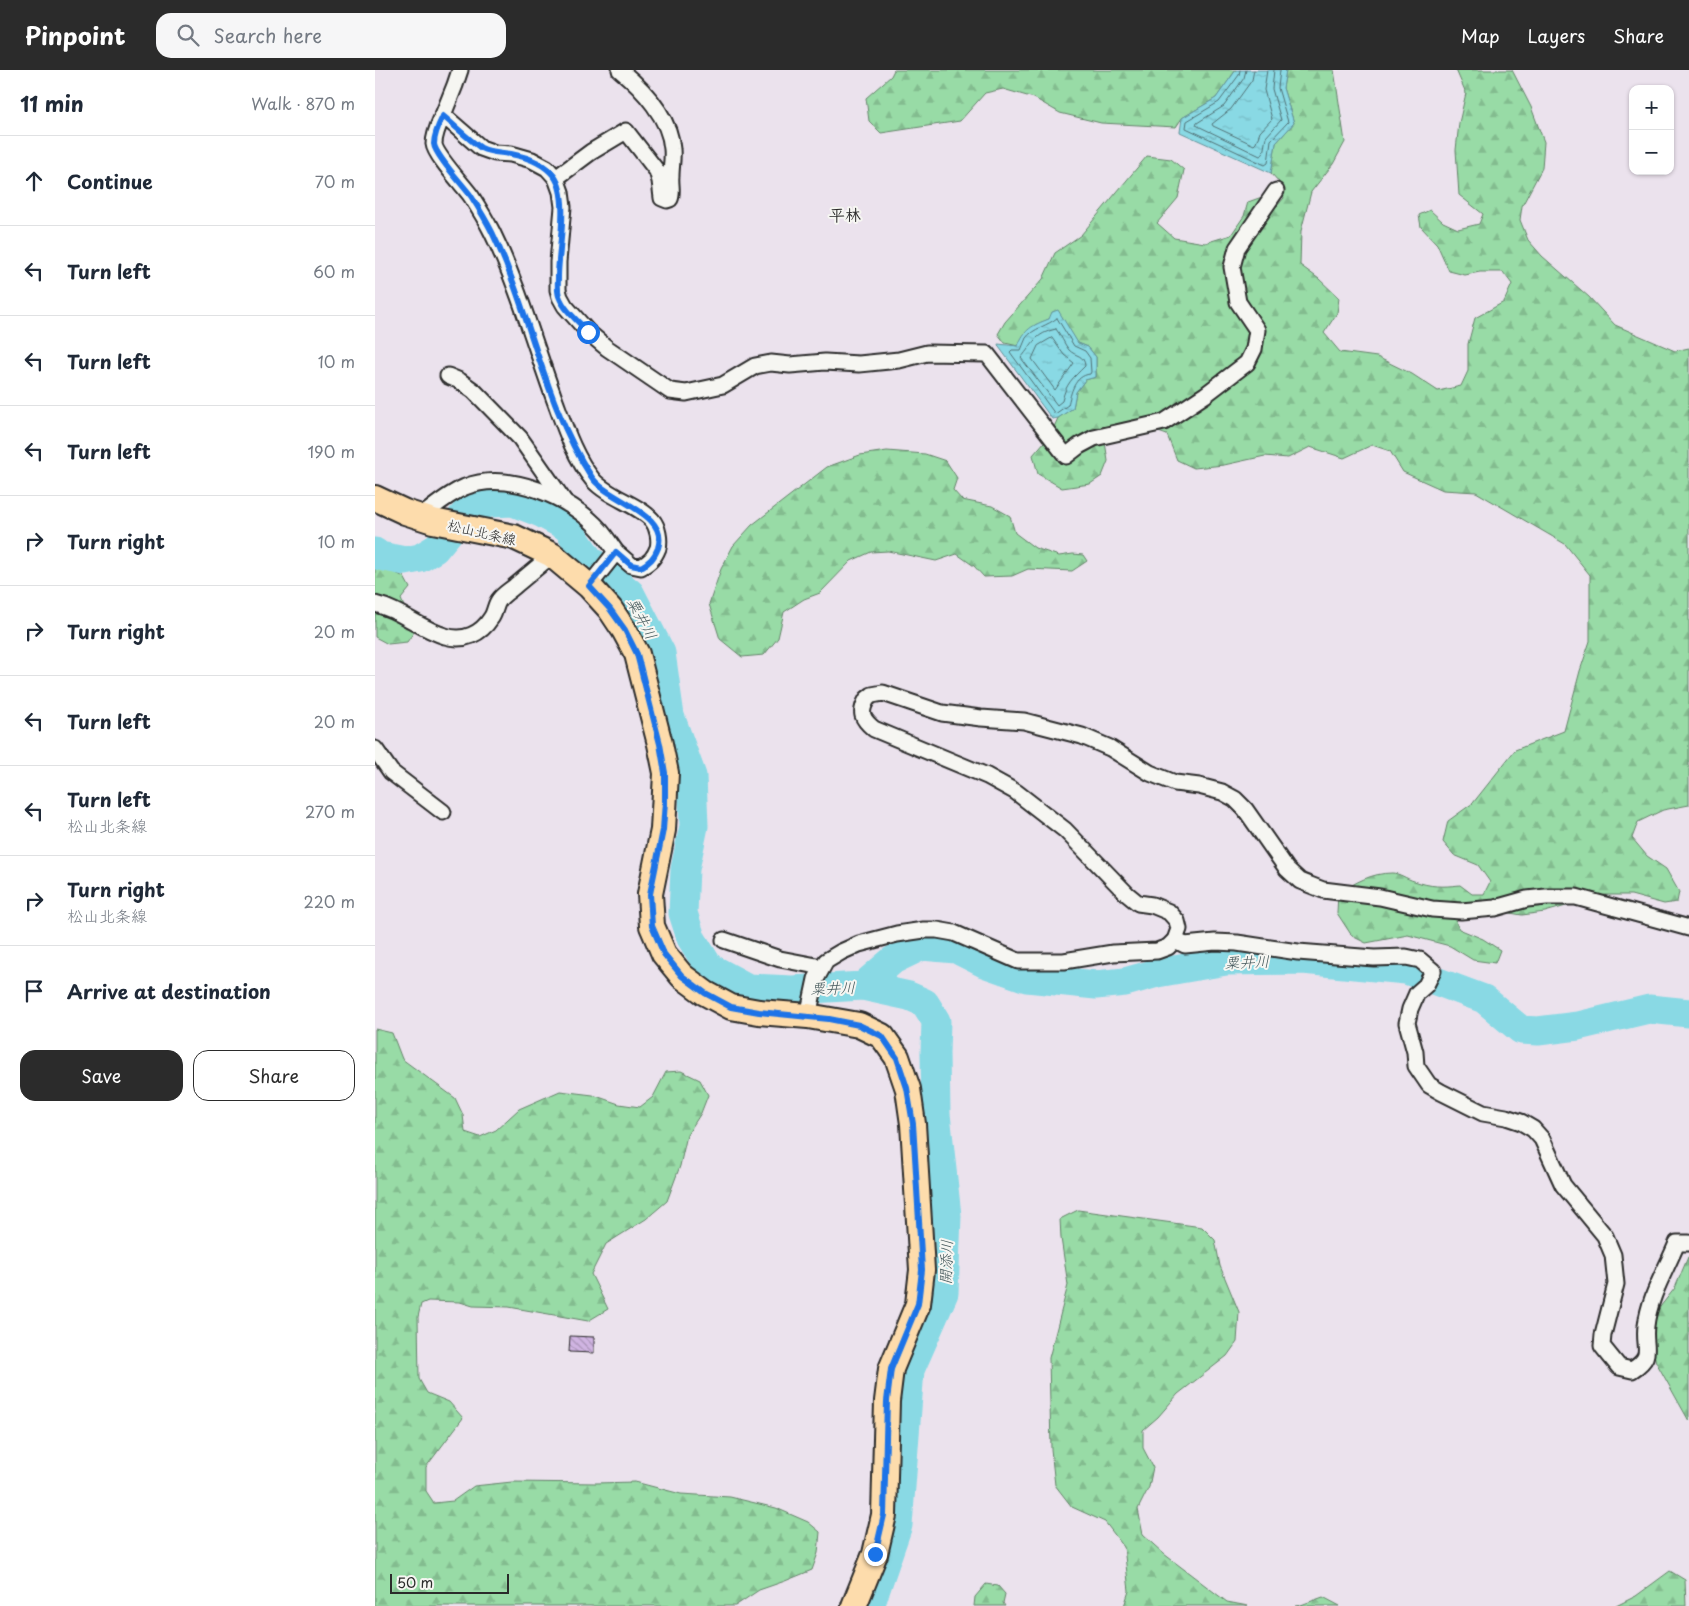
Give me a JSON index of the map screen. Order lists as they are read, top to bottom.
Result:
{
  "streets": {
    "main road": ["松山北条線"]
  },
  "districts": ["平林"],
  "water": ["粟井川", "開添川"],
  "scale_bar": "50 m",
  "page": {
    "header": "Pinpoint",
    "search": "Search here",
    "nav": ["Map", "Layers", "Share"],
    "heading": ["11 min", "Walk · 870 m"],
    "map_buttons": ["+", "−"],
    "list": [
      ["Continue", "70 m"],
      ["Turn left", "60 m"],
      ["Turn left", "10 m"],
      ["Turn left", "190 m"],
      ["Turn right", "10 m"],
      ["Turn right", "20 m"],
      ["Turn left", "20 m"],
      ["Turn left", "松山北条線", "270 m"],
      ["Turn right", "松山北条線", "220 m"],
      "Arrive at destination"
    ],
    "buttons": ["Save", "Share"],
    "scale": "50 m"
  }
}
